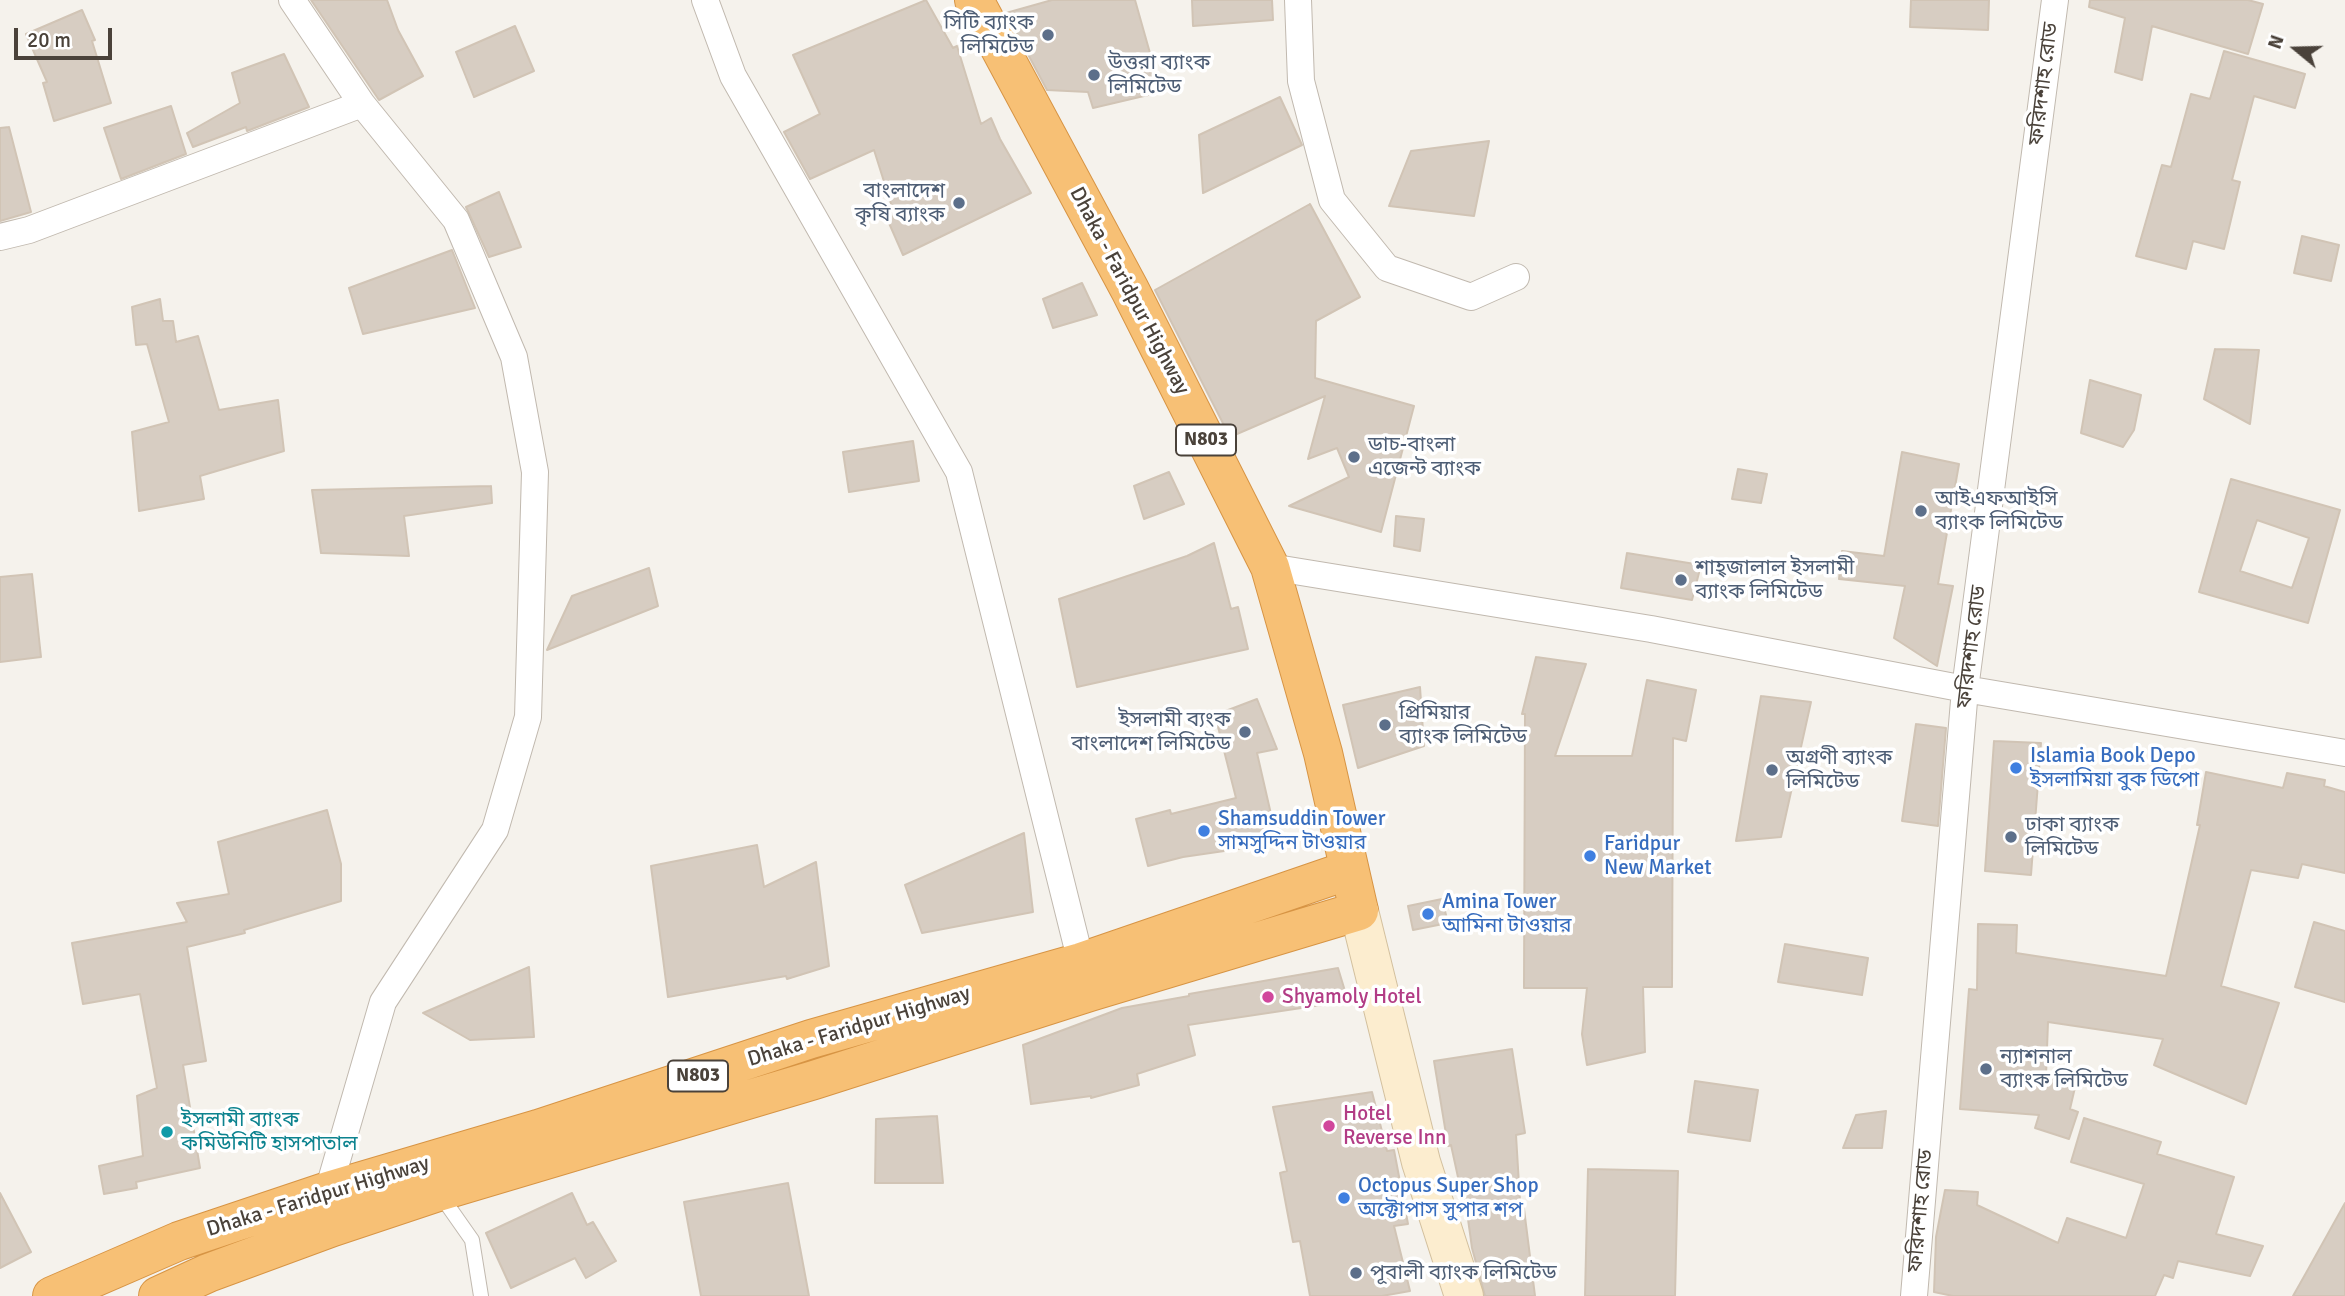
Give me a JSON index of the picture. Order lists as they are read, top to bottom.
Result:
{
  "streets": {
    "highway": ["Dhaka - Faridpur Highway", "N803"],
    "street": ["ফরিদশাহ রোড"]
  },
  "places": [
    "সিটি ব্যাংক লিমিটেড",
    "উত্তরা ব্যাংক লিমিটেড",
    "বাংলাদেশ কৃষি ব্যাংক",
    "ডাচ-বাংলা এজেন্ট ব্যাংক",
    "আইএফআইসি ব্যাংক লিমিটেড",
    "শাহ্জালাল ইসলামী ব্যাংক লিমিটেড",
    "প্রিমিয়ার ব্যাংক লিমিটেড",
    "ইসলামী ব্যংক বাংলাদেশ লিমিটেড",
    "Islamia Book Depo ইসলামিয়া বুক ডিপো",
    "অগ্রণী ব্যাংক লিমিটেড",
    "Shamsuddin Tower সামসুদ্দিন টাওয়ার",
    "ঢাকা ব্যাংক লিমিটেড",
    "Faridpur New Market",
    "Amina Tower আমিনা টাওয়ার",
    "Shyamoly Hotel",
    "ন্যাশনাল ব্যাংক লিমিটেড",
    "Hotel Reverse Inn",
    "ইসলামী ব্যাংক কমিউনিটি হাসপাতাল",
    "Octopus Super Shop অক্টোপাস সুপার শপ",
    "পূবালী ব্যাংক লিমিটেড"
  ],
  "scale_bar": "20 m",
  "north": "left"
}
